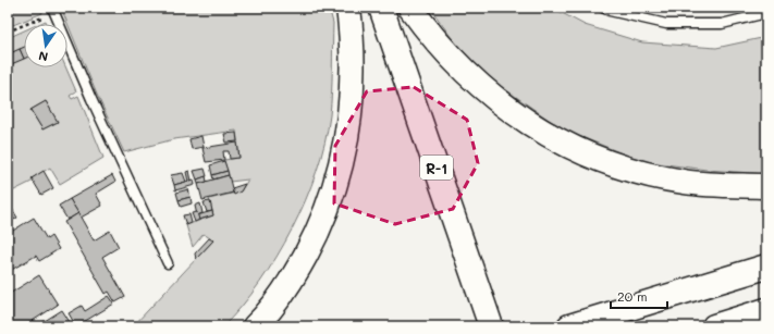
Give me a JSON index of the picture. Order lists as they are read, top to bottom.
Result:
{
  "streets": {
    "highway": ["R-1"]
  },
  "scale_bar": "20 m",
  "north": "bottom"
}
